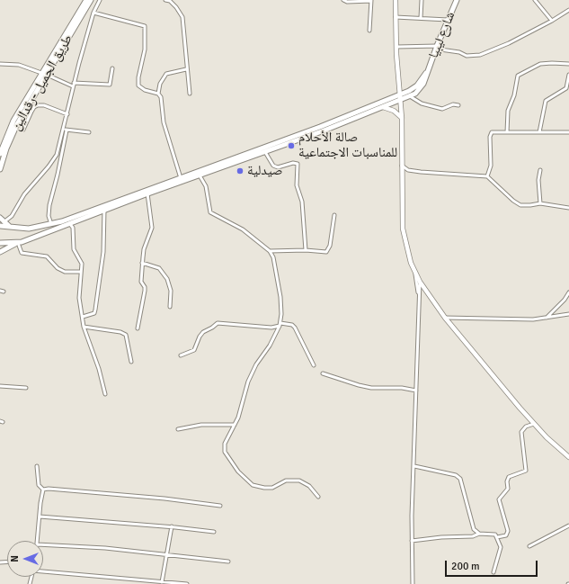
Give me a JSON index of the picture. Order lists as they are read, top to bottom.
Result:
{
  "streets": {
    "main road": ["شارع ليبيا", "طريق الجميل -رقدالين"]
  },
  "places": ["صالة الأحلام للمناسبات الاجتماعية", "صيدلية"],
  "scale_bar": "200 m",
  "north": "left"
}
